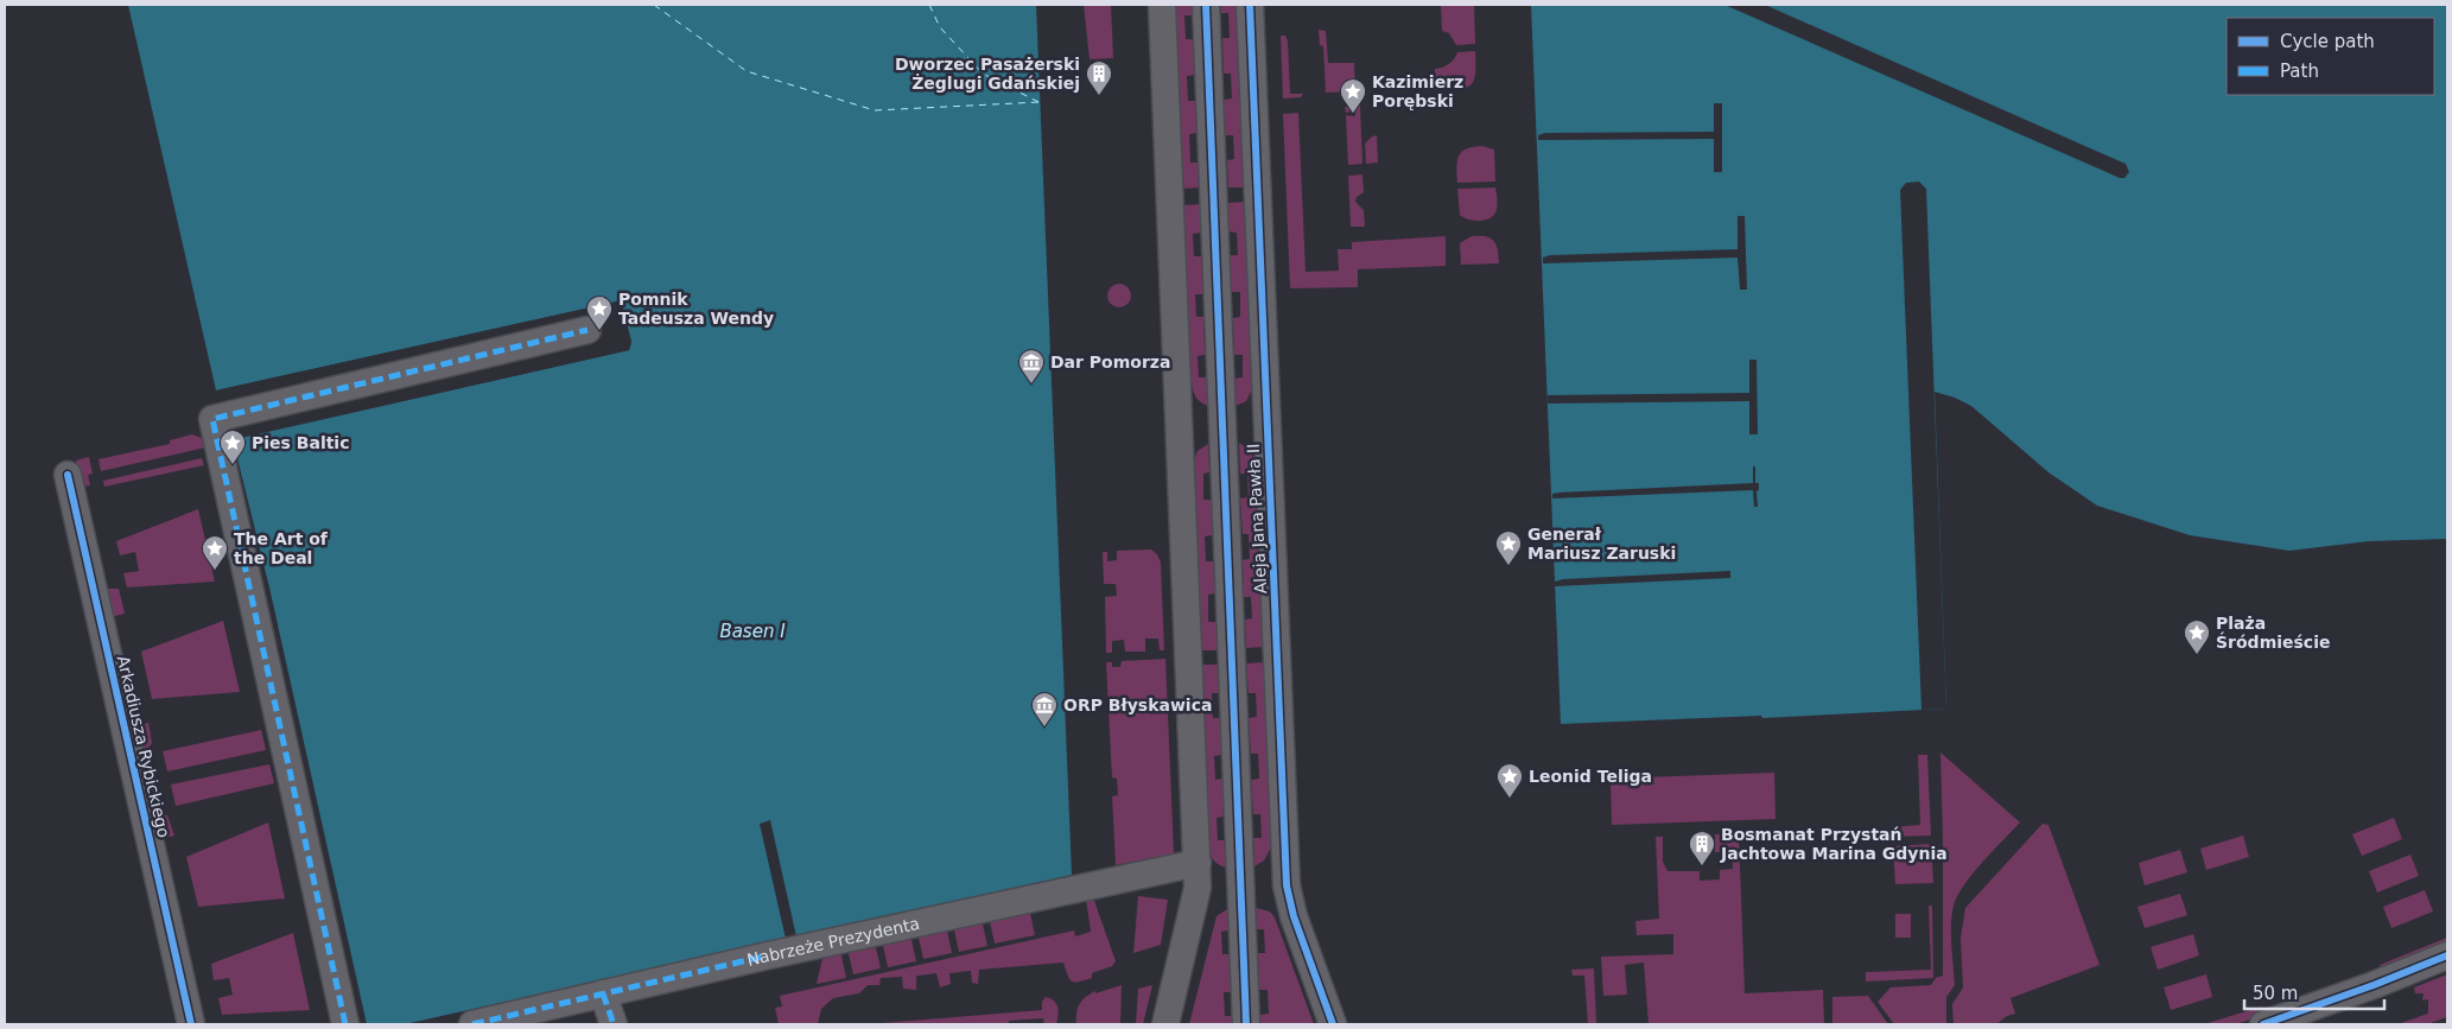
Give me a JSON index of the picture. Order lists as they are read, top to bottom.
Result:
{
  "streets": {
    "street": ["Aleja Jana Pawła II", "Arkadiusza Rybickiego", "Nabrzeże Prezydenta"]
  },
  "water": ["Basen I"],
  "places": {
    "building": ["Dworzec Pasażerski Żeglugi Gdańskiej", "Bosmanat Przystań Jachtowa Marina Gdynia"],
    "place": [
      "Kazimierz Porębski",
      "Pomnik Tadeusza Wendy",
      "Pies Baltic",
      "Generał Mariusz Zaruski",
      "The Art of the Deal",
      "Plaża Śródmieście",
      "Leonid Teliga"
    ],
    "museum": ["Dar Pomorza", "ORP Błyskawica"]
  },
  "legend": ["Cycle path", "Path"],
  "scale_bar": "50 m"
}
